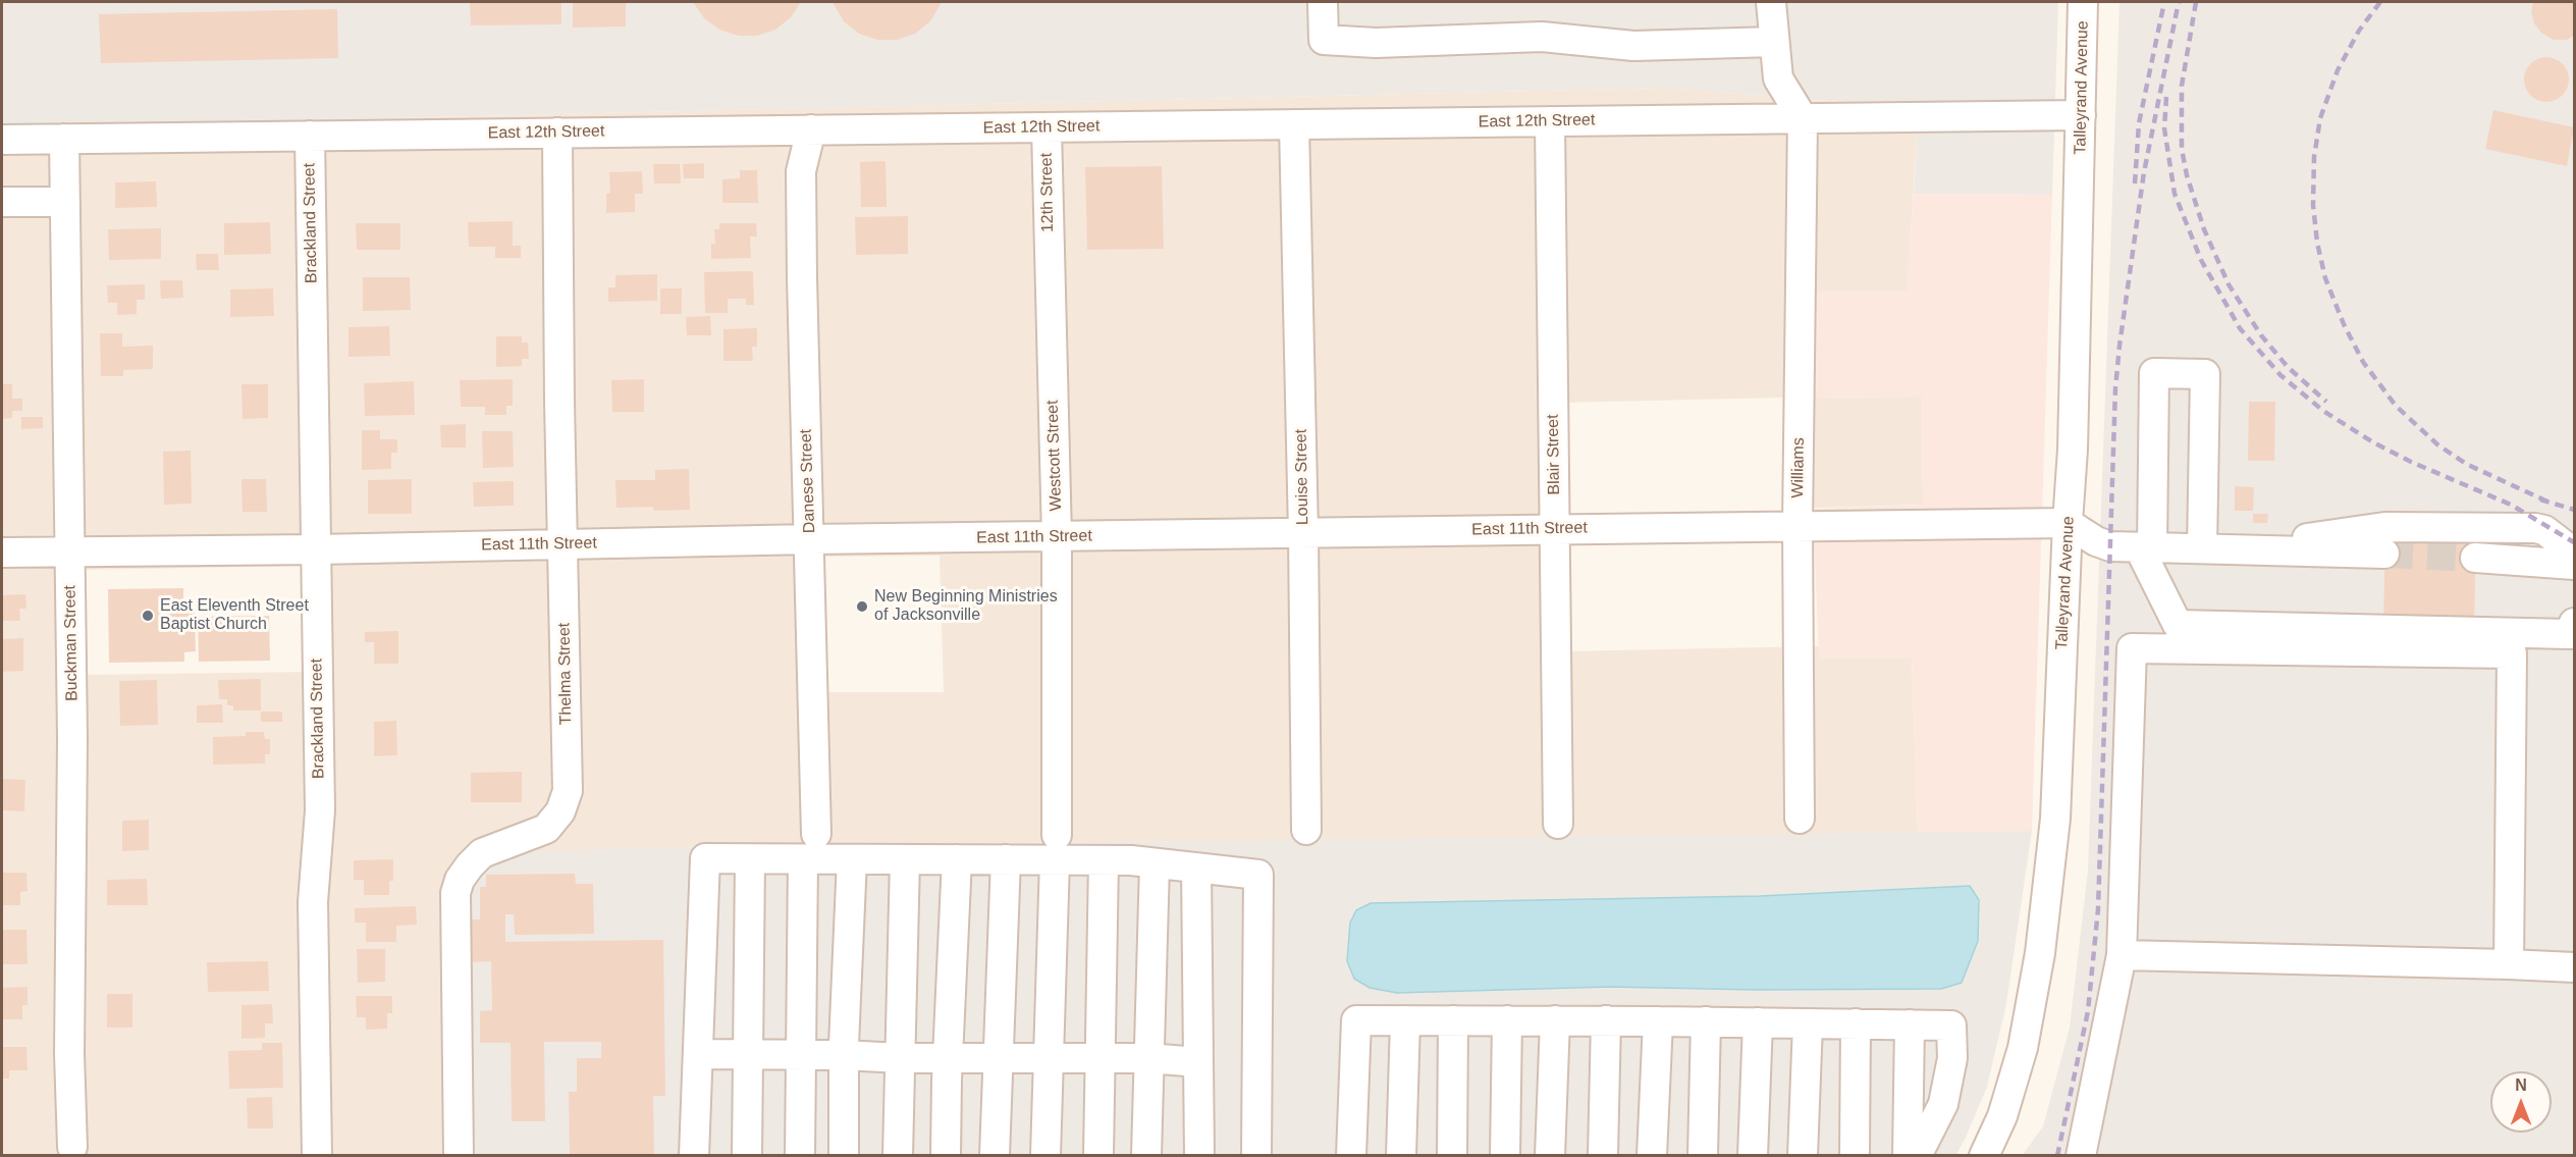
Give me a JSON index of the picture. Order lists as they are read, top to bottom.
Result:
{
  "streets": {
    "street": [
      "Talleyrand Avenue",
      "East 12th Street",
      "12th Street",
      "Brackland Street",
      "Blair Street",
      "Westcott Street",
      "Williams",
      "Louise Street",
      "Danese Street",
      "East 11th Street",
      "Buckman Street",
      "Thelma Street"
    ]
  },
  "crossings": [
    ["Talleyrand Avenue", "East 12th Street"],
    ["Talleyrand Avenue", "East 11th Street"],
    ["East 12th Street", "12th Street"],
    ["East 12th Street", "Brackland Street"],
    ["East 12th Street", "Blair Street"],
    ["East 12th Street", "Williams"],
    ["East 12th Street", "Louise Street"],
    ["East 12th Street", "Danese Street"],
    ["East 12th Street", "Buckman Street"],
    ["East 12th Street", "Thelma Street"],
    ["12th Street", "Westcott Street"],
    ["Brackland Street", "East 11th Street"],
    ["Blair Street", "East 11th Street"],
    ["Westcott Street", "East 11th Street"],
    ["Williams", "East 11th Street"],
    ["Louise Street", "East 11th Street"],
    ["Danese Street", "East 11th Street"],
    ["East 11th Street", "Buckman Street"],
    ["East 11th Street", "Thelma Street"]
  ],
  "places": ["New Beginning Ministries of Jacksonville", "East Eleventh Street Baptist Church"],
  "north": "top"
}
